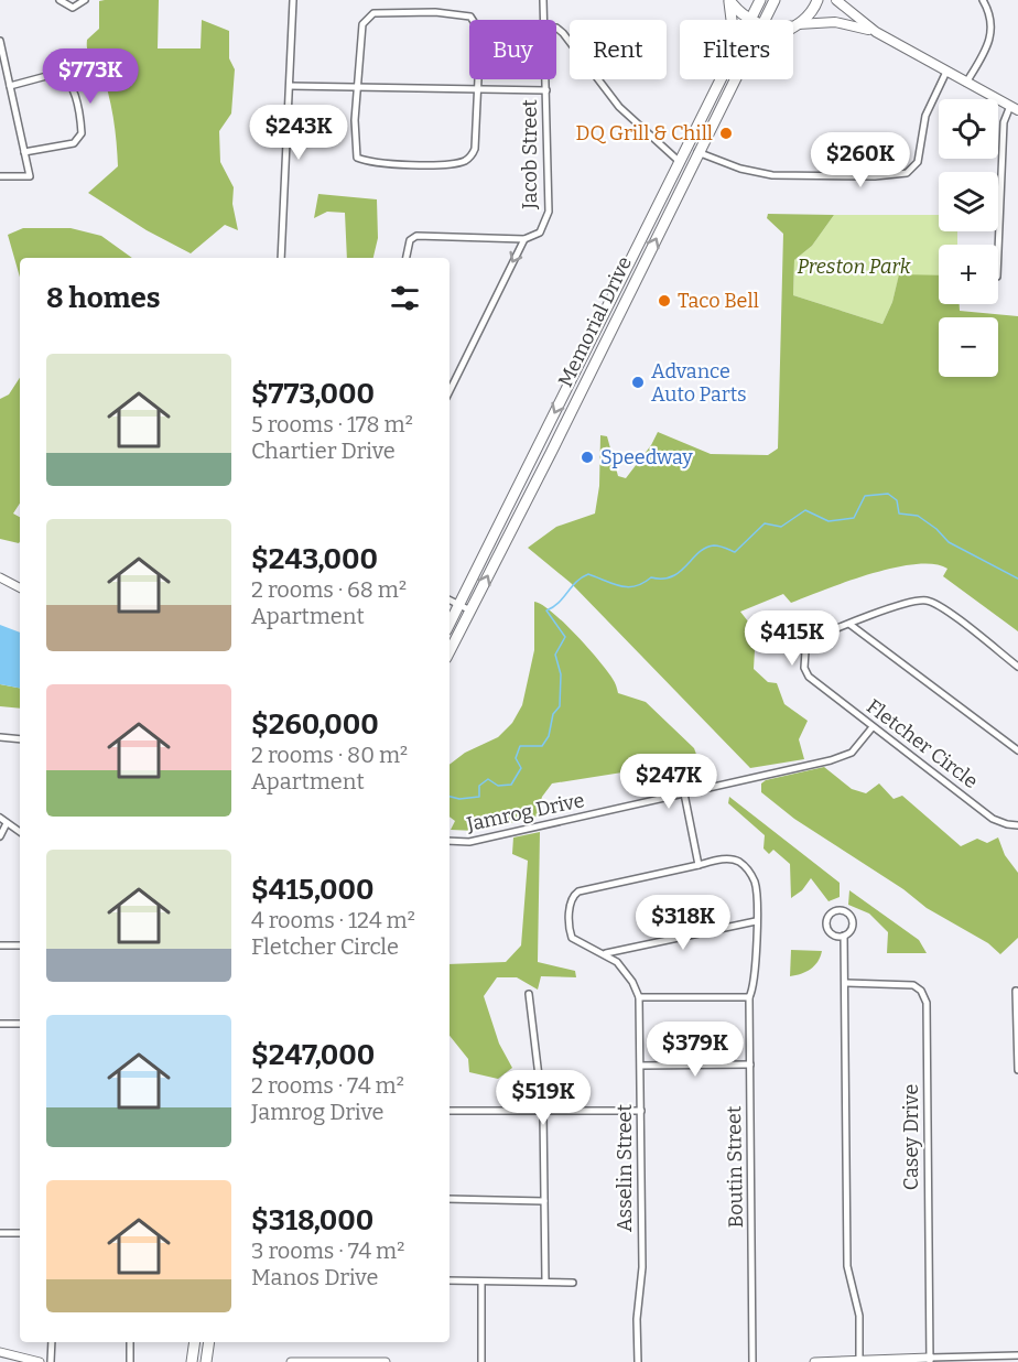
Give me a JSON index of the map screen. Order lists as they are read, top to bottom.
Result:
{
  "streets": {
    "main road": ["Memorial Drive"],
    "street": [
      "Jacob Street",
      "Fletcher Circle",
      "Jamrog Drive",
      "Casey Drive",
      "Boutin Street",
      "Asselin Street"
    ]
  },
  "crossings": [
    ["Fletcher Circle", "Jamrog Drive"],
    ["Boutin Street", "Asselin Street"]
  ],
  "one_way": ["Jacob Street"],
  "parks": ["Preston Park"],
  "places": [
    "DQ Grill & Chill",
    "Taco Bell",
    "Advance Auto Parts",
    "Speedway"
  ],
  "page": {
    "chip": ["Buy", "Rent", "Filters"],
    "price": [
      "$773K",
      "$243K",
      "$260K",
      "$415K",
      "$247K",
      "$318K",
      "$379K",
      "$519K"
    ],
    "map_buttons": ["+", "−"],
    "heading": "8 homes",
    "list": [
      {
        "name": "$773,000",
        "note": "5 rooms · 178 m² · Chartier Drive"
      },
      {
        "name": "$243,000",
        "note": "2 rooms · 68 m² · Apartment"
      },
      {
        "name": "$260,000",
        "note": "2 rooms · 80 m² · Apartment"
      },
      {
        "name": "$415,000",
        "note": "4 rooms · 124 m² · Fletcher Circle"
      },
      {
        "name": "$247,000",
        "note": "2 rooms · 74 m² · Jamrog Drive"
      },
      {
        "name": "$318,000",
        "note": "3 rooms · 74 m² · Manos Drive"
      }
    ]
  }
}
